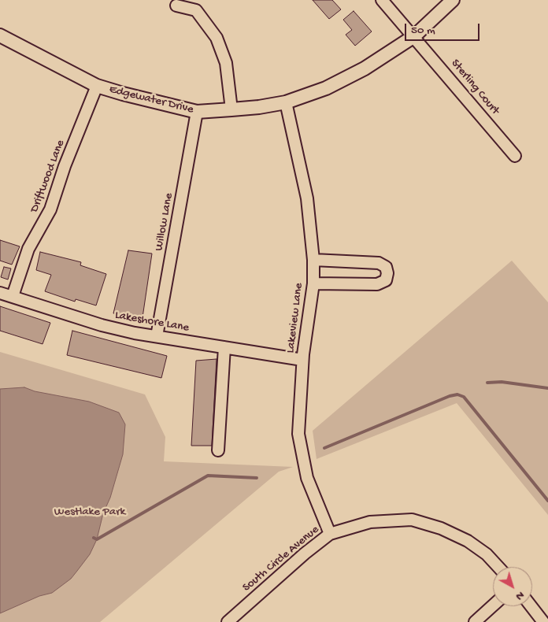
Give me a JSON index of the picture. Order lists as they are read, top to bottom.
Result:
{
  "streets": {
    "street": [
      "Sterling Court",
      "Edgewater Drive",
      "Driftwood Lane",
      "Willow Lane",
      "Lakeview Lane",
      "Lakeshore Lane",
      "South Circle Avenue"
    ]
  },
  "crossings": [
    ["Sterling Court", "Edgewater Drive"],
    ["Edgewater Drive", "Driftwood Lane"],
    ["Edgewater Drive", "Willow Lane"],
    ["Edgewater Drive", "Lakeview Lane"],
    ["Driftwood Lane", "Lakeshore Lane"],
    ["Willow Lane", "Lakeshore Lane"],
    ["Lakeview Lane", "Lakeshore Lane"],
    ["Lakeview Lane", "South Circle Avenue"]
  ],
  "parks": ["Westlake Park"],
  "scale_bar": "50 m",
  "north": "bottom right"
}
